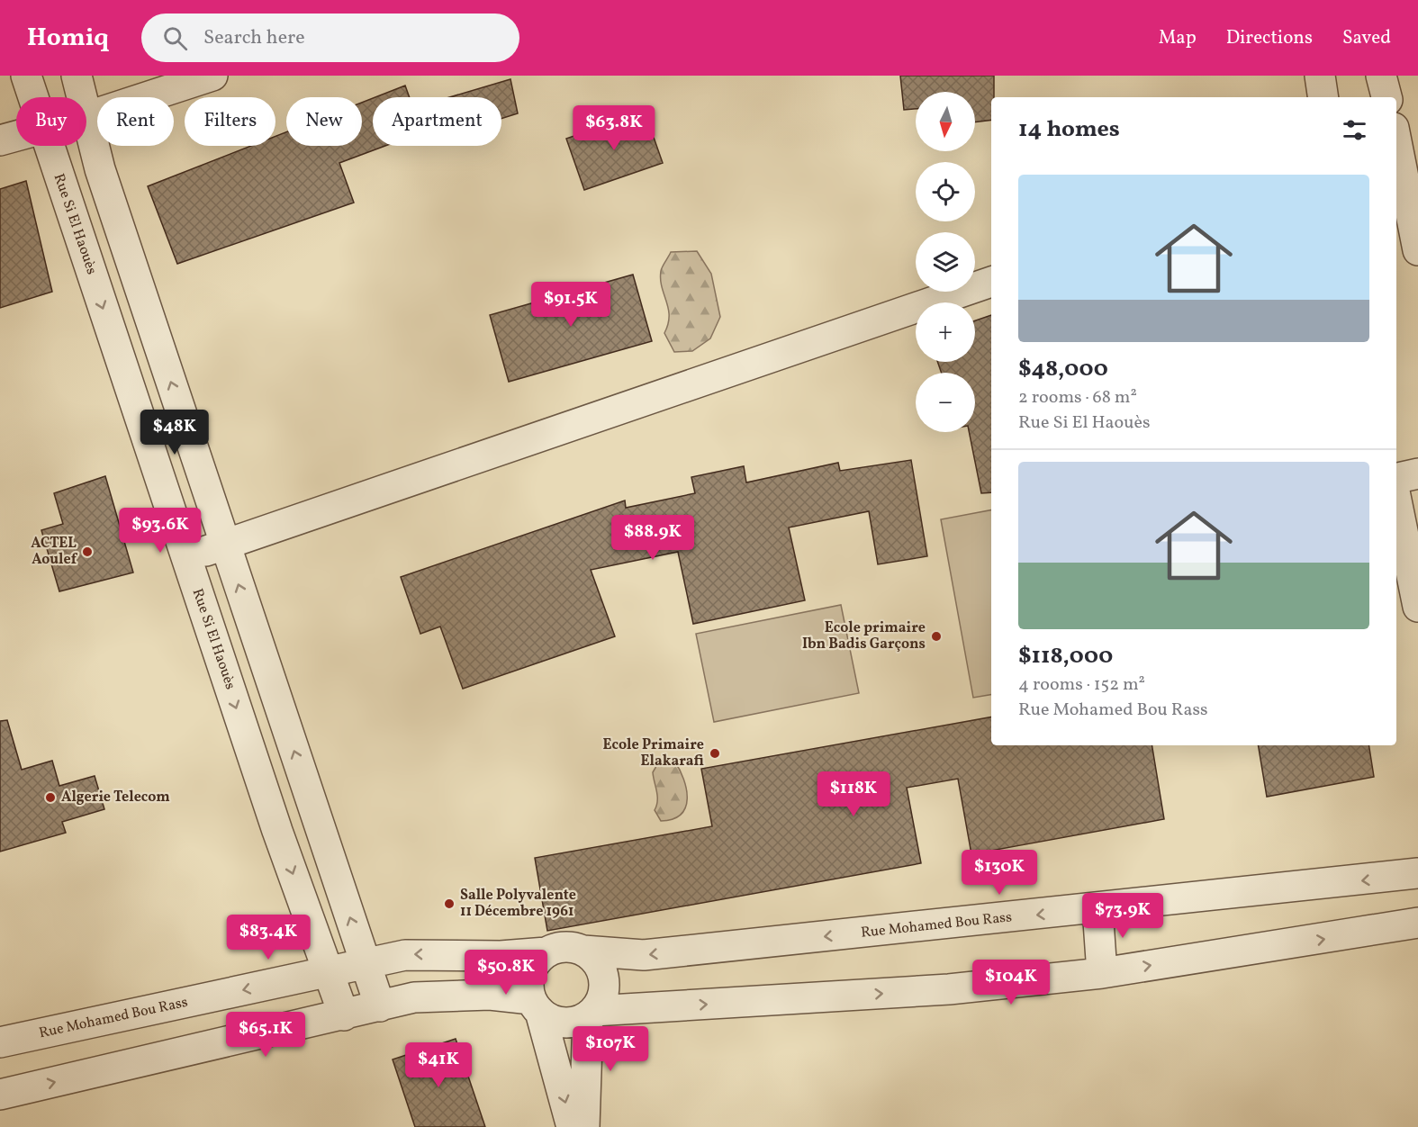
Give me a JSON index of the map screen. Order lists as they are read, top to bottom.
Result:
{
  "streets": {
    "street": ["Rue Si El Haouès", "Rue Mohamed Bou Rass"]
  },
  "crossings": [
    ["Rue Si El Haouès", "Rue Mohamed Bou Rass"]
  ],
  "places": [
    "ACTEL Aoulef",
    "Ecole primaire Ibn Badis Garçons",
    "Ecole Primaire Elakarafi",
    "Algerie Telecom",
    "Salle Polyvalente 11 Décembre 1961"
  ],
  "north": "bottom",
  "page": {
    "header": "Homiq",
    "search": "Search here",
    "nav": ["Map", "Directions", "Saved"],
    "map_buttons": ["+", "−"],
    "chip": [
      "Buy",
      "Rent",
      "Filters",
      "New",
      "Apartment"
    ],
    "heading": "14 homes",
    "price": [
      "$63.8K",
      "$91.5K",
      "$48K",
      "$93.6K",
      "$88.9K",
      "$118K",
      "$130K",
      "$73.9K",
      "$83.4K",
      "$50.8K",
      "$104K",
      "$65.1K",
      "$107K",
      "$41K"
    ],
    "list": [
      {
        "name": "$48,000",
        "note": "2 rooms · 68 m² · Rue Si El Haouès"
      },
      {
        "name": "$118,000",
        "note": "4 rooms · 152 m² · Rue Mohamed Bou Rass"
      }
    ]
  }
}
